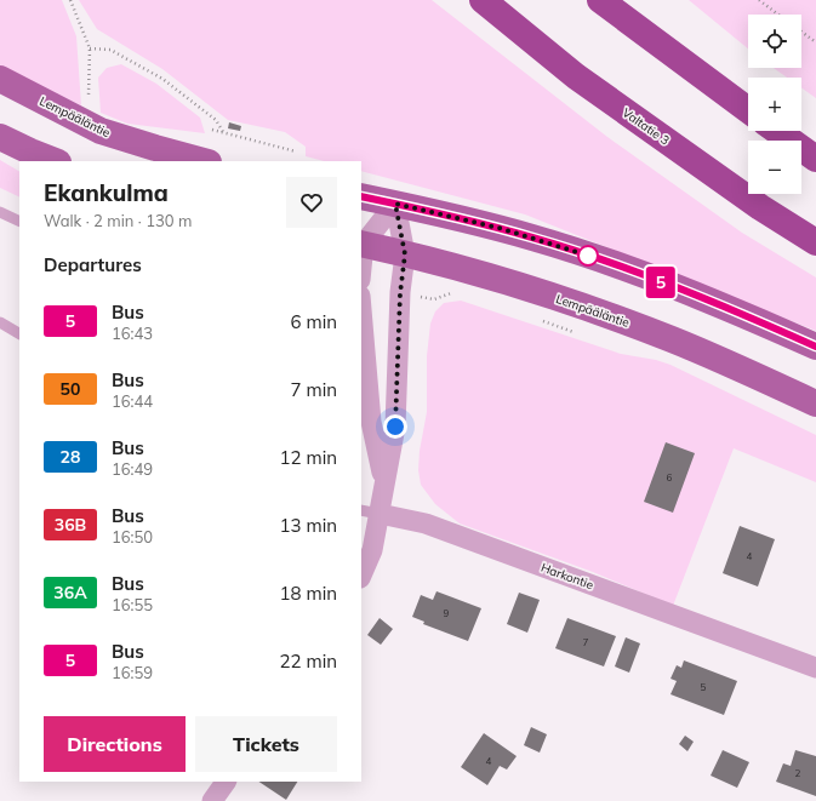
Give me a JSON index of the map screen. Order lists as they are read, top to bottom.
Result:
{
  "streets": {
    "highway": ["Valtatie 3"],
    "main road": ["Lempääläntie"],
    "street": ["Harkontie"]
  },
  "lines": ["bus line 5"],
  "house_numbers": [
    "6",
    "4",
    "9",
    "7",
    "5",
    "4",
    "2"
  ],
  "page": {
    "on_map": "5",
    "map_buttons": ["+", "−"],
    "heading": [
      ["Ekankulma", "Walk · 2 min · 130 m"],
      "Departures"
    ],
    "list": [
      {
        "mark": "5",
        "name": "Bus",
        "note": "16:43",
        "value": "6 min"
      },
      {
        "mark": "50",
        "name": "Bus",
        "note": "16:44",
        "value": "7 min"
      },
      {
        "mark": "28",
        "name": "Bus",
        "note": "16:49",
        "value": "12 min"
      },
      {
        "mark": "36B",
        "name": "Bus",
        "note": "16:50",
        "value": "13 min"
      },
      {
        "mark": "36A",
        "name": "Bus",
        "note": "16:55",
        "value": "18 min"
      },
      {
        "mark": "5",
        "name": "Bus",
        "note": "16:59",
        "value": "22 min"
      }
    ],
    "buttons": ["Directions", "Tickets"]
  }
}
